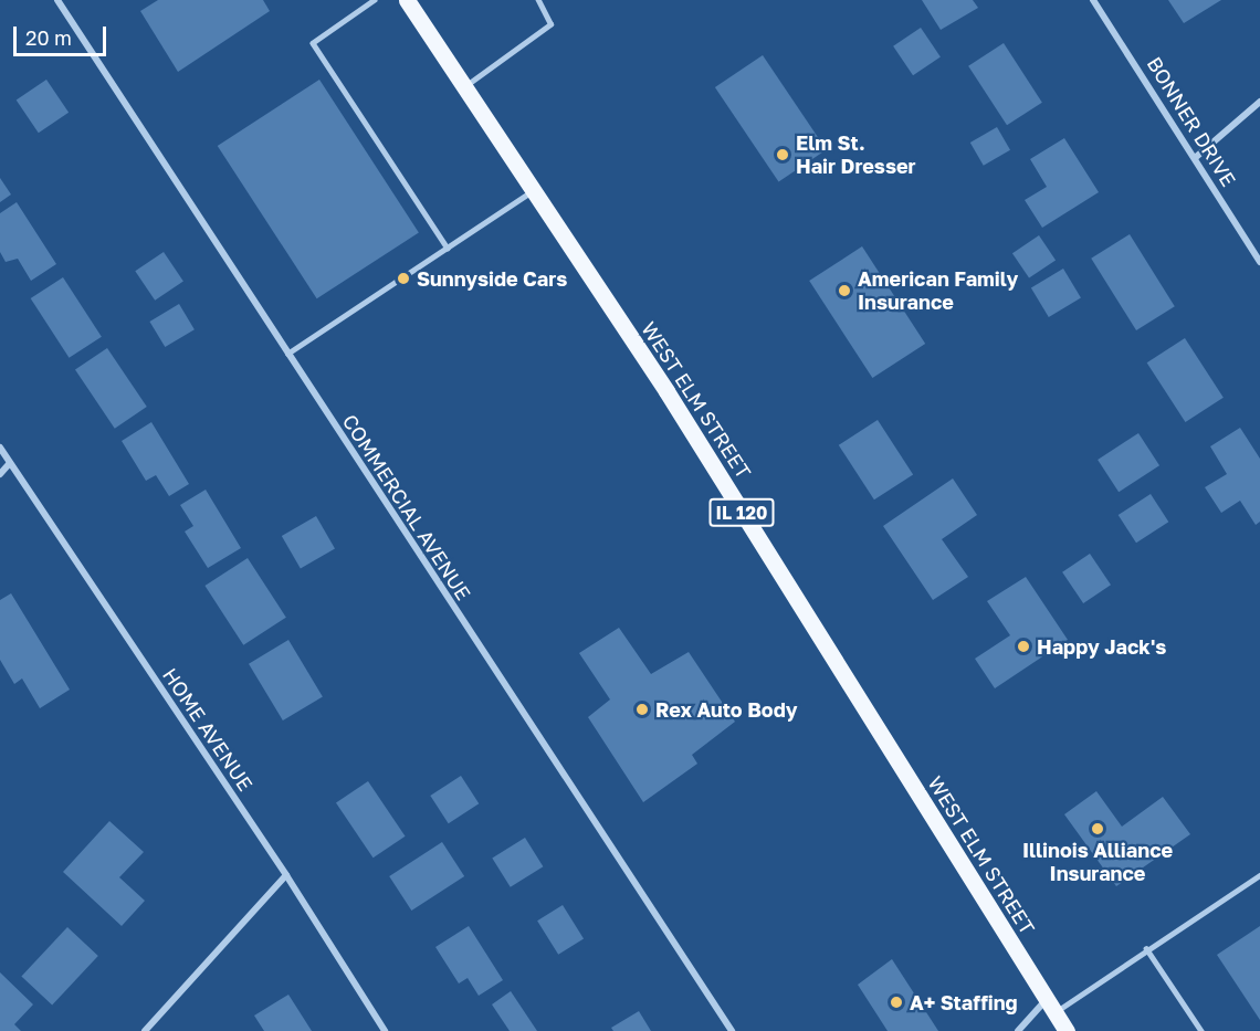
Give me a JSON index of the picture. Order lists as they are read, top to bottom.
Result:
{
  "streets": {
    "main road": ["WEST ELM STREET", "IL 120"],
    "street": ["BONNER DRIVE", "COMMERCIAL AVENUE", "HOME AVENUE"]
  },
  "places": [
    "Elm St. Hair Dresser",
    "Sunnyside Cars",
    "American Family Insurance",
    "Happy Jack's",
    "Rex Auto Body",
    "Illinois Alliance Insurance",
    "A+ Staffing"
  ],
  "scale_bar": "20 m"
}
